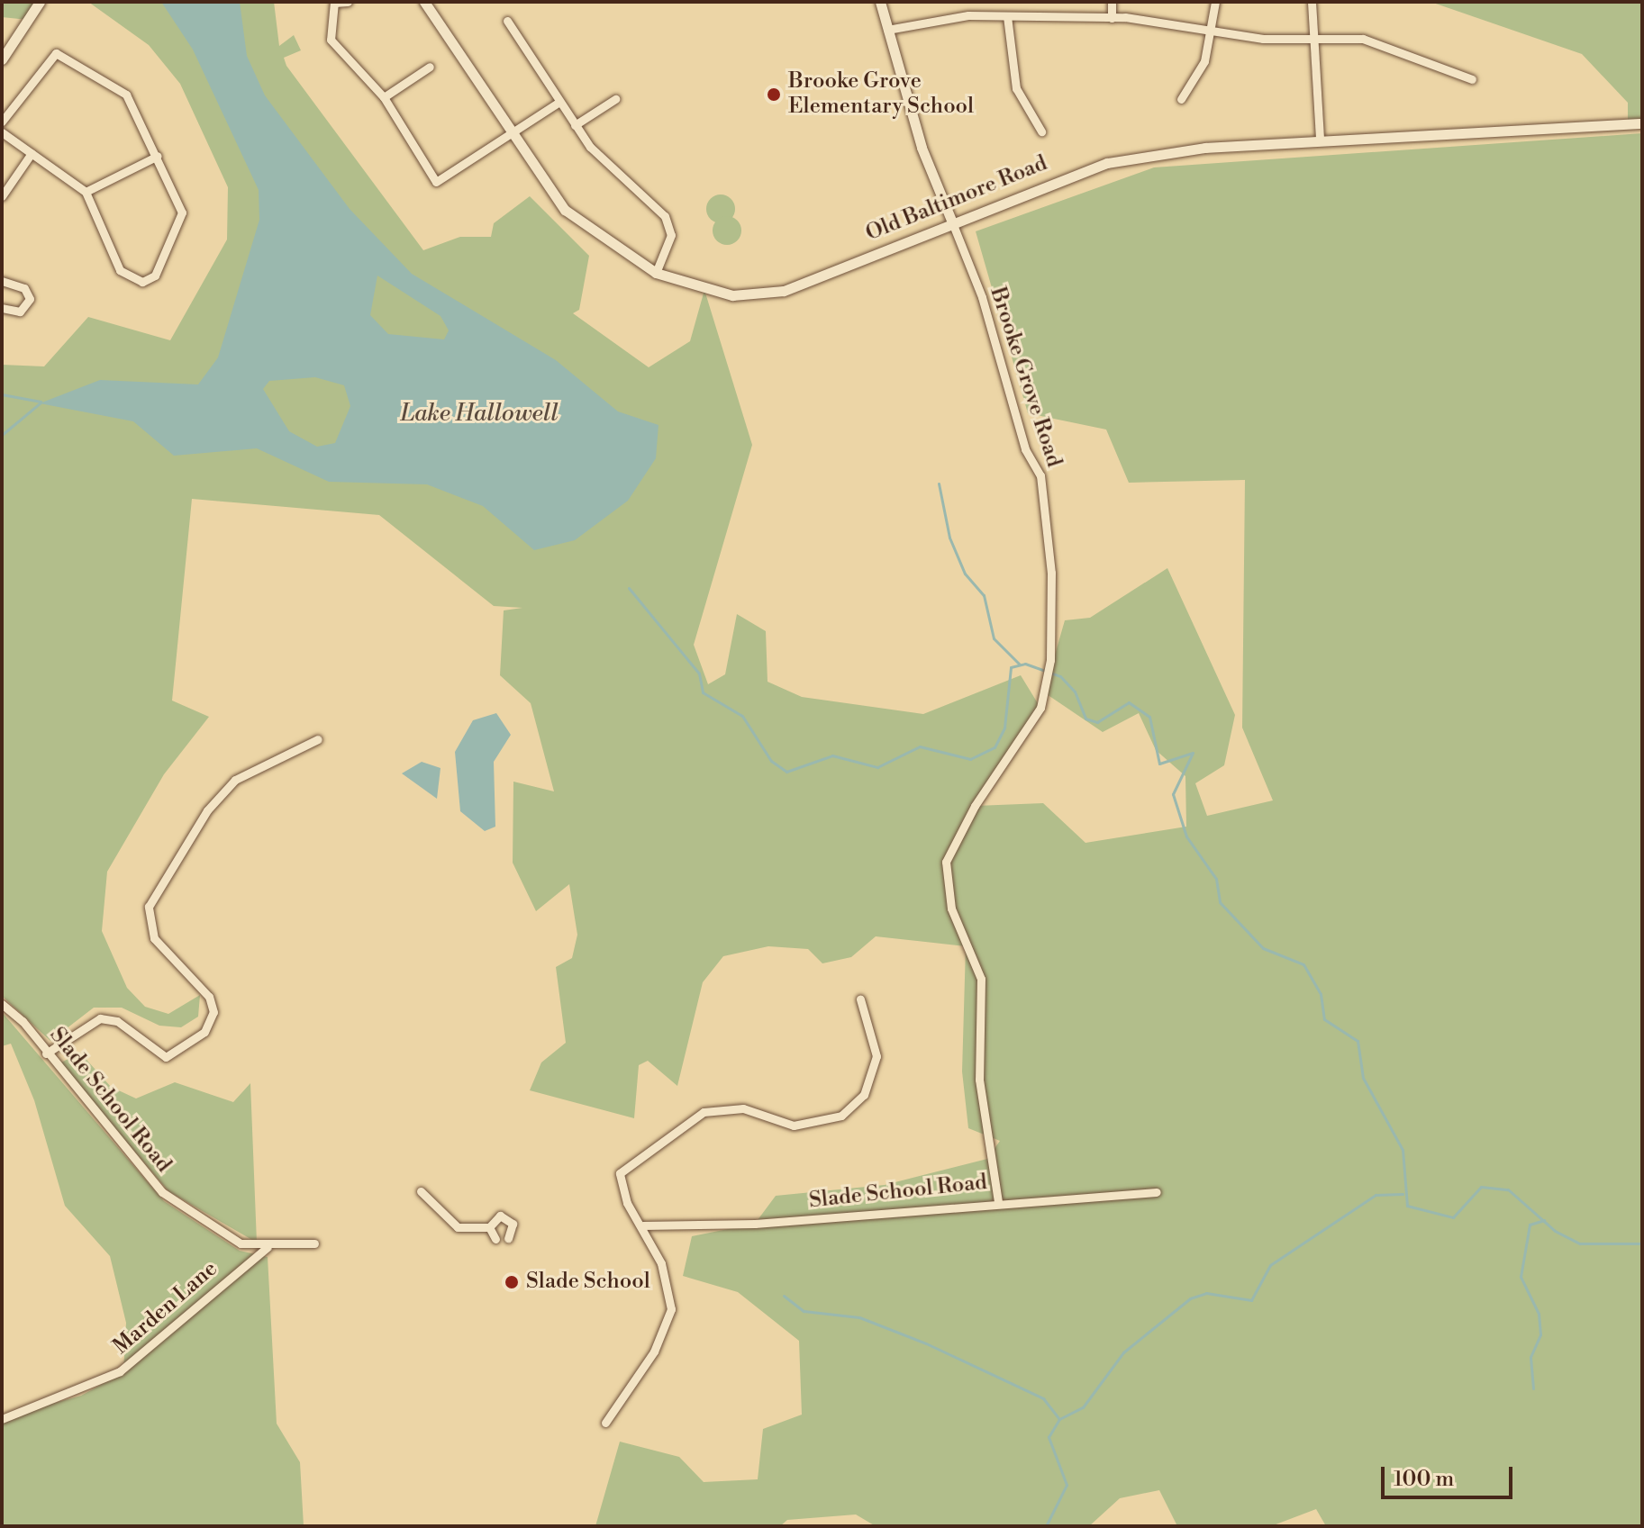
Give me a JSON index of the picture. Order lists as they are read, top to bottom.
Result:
{
  "streets": {
    "street": [
      "Old Baltimore Road",
      "Brooke Grove Road",
      "Slade School Road",
      "Marden Lane"
    ]
  },
  "crossings": [
    ["Old Baltimore Road", "Brooke Grove Road"],
    ["Brooke Grove Road", "Slade School Road"],
    ["Slade School Road", "Marden Lane"]
  ],
  "water": ["Lake Hallowell"],
  "places": ["Brooke Grove Elementary School", "Slade School"],
  "scale_bar": "100 m"
}
